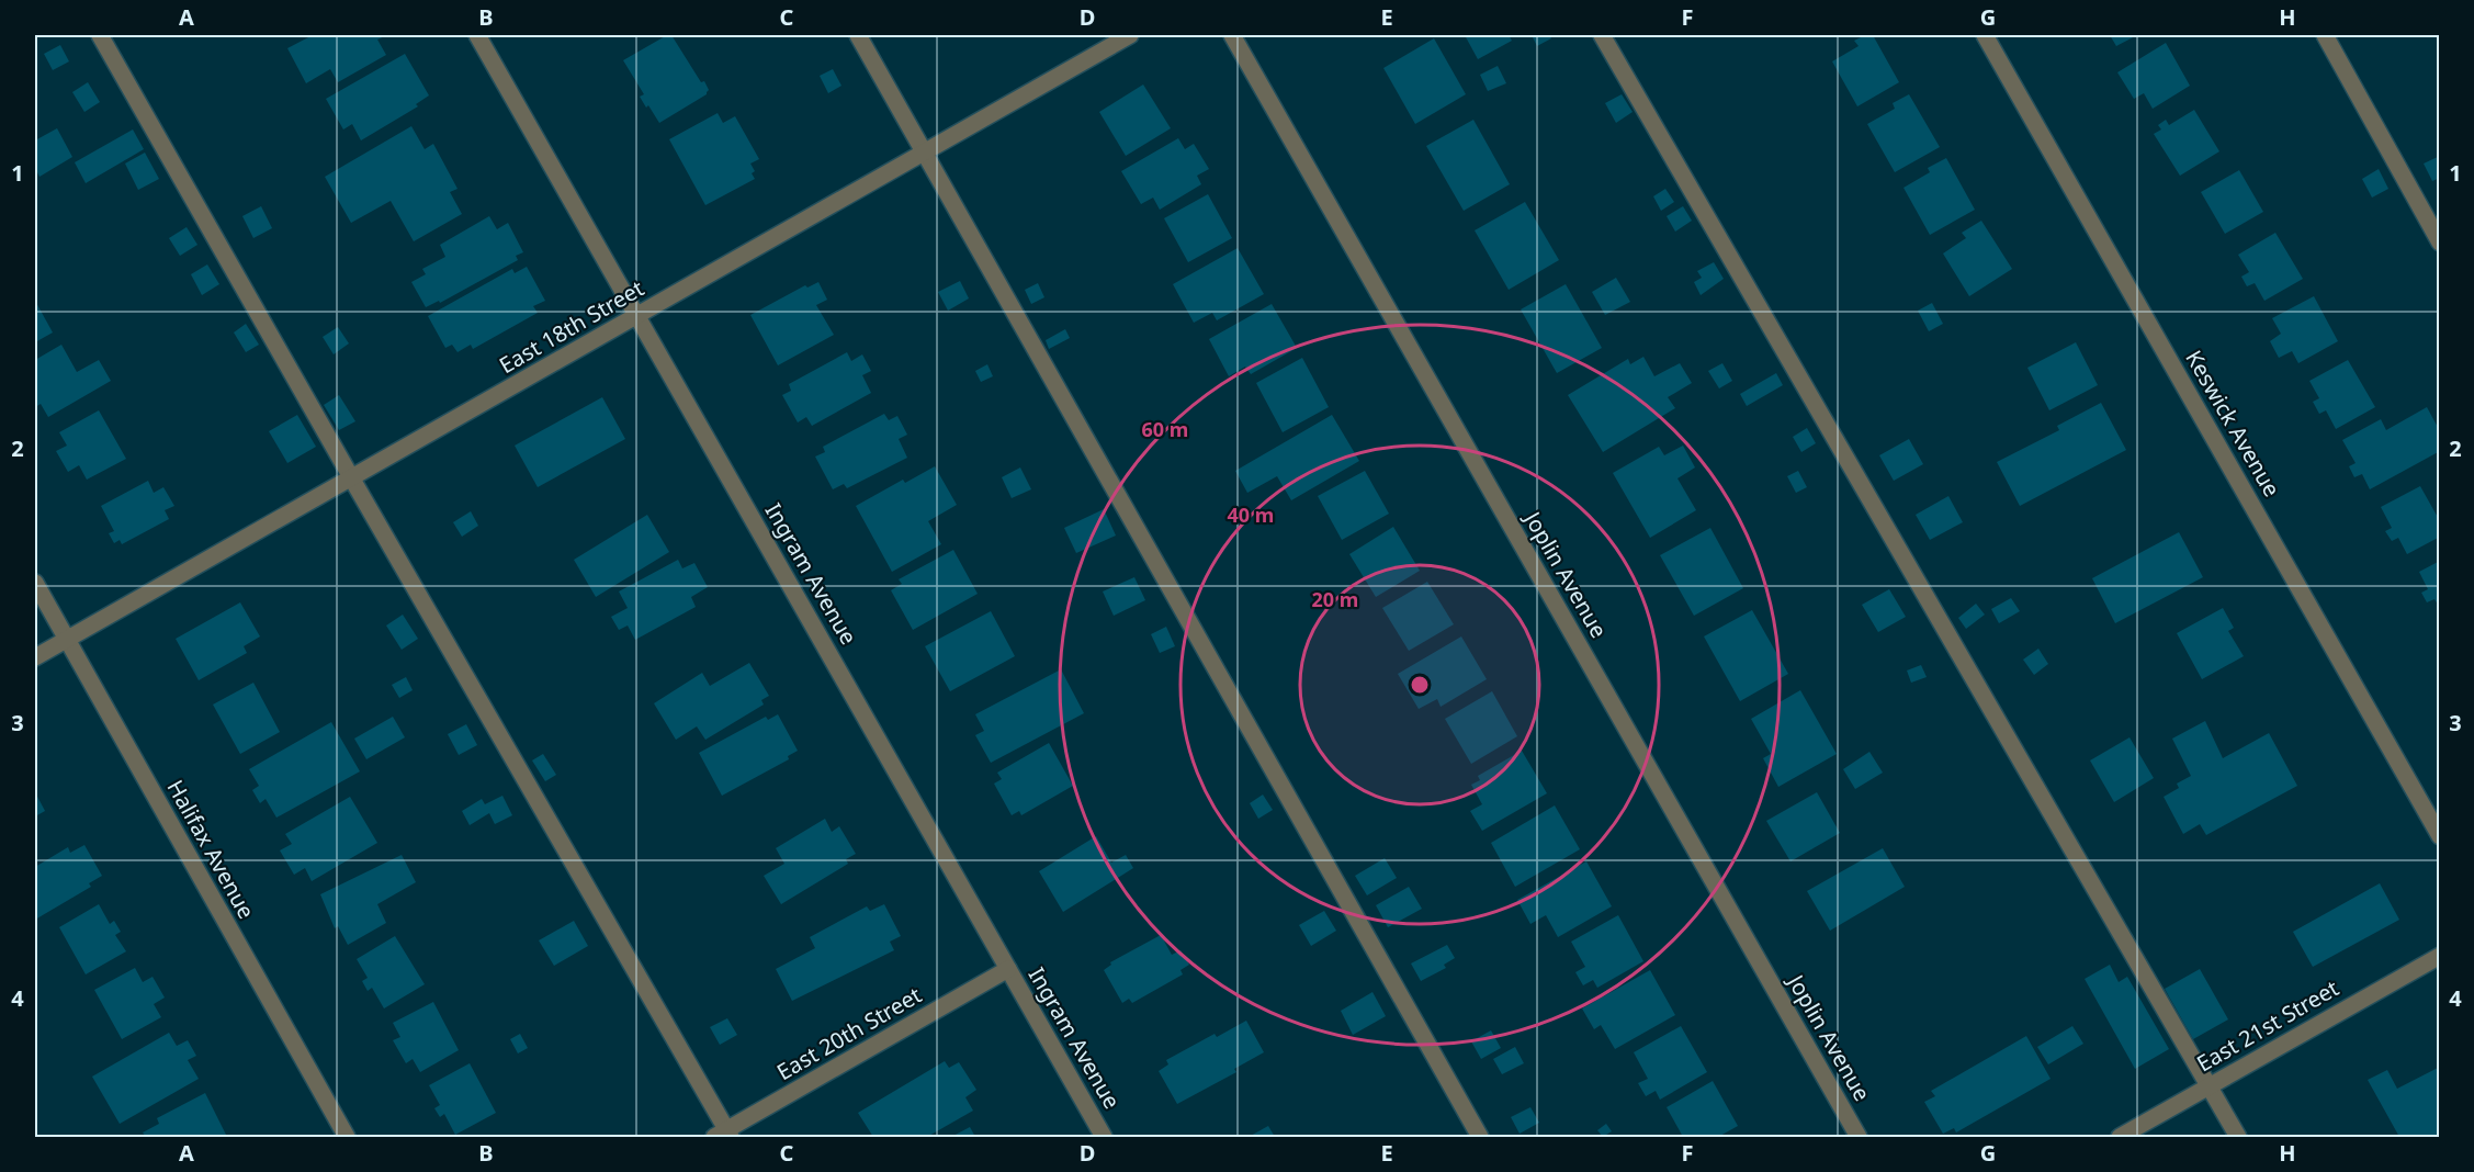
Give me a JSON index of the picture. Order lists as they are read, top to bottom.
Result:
{
  "streets": {
    "street": [
      "East 18th Street",
      "Keswick Avenue",
      "Ingram Avenue",
      "Joplin Avenue",
      "Halifax Avenue",
      "East 21st Street",
      "East 20th Street"
    ]
  },
  "crossings": [
    ["East 18th Street", "Ingram Avenue"],
    ["East 18th Street", "Halifax Avenue"],
    ["Ingram Avenue", "East 20th Street"]
  ],
  "grid": {
    "columns": [
      "A",
      "B",
      "C",
      "D",
      "E",
      "F",
      "G",
      "H"
    ],
    "rows": [
      "1",
      "2",
      "3",
      "4"
    ]
  },
  "rings": ["60 m", "40 m", "20 m"]
}
